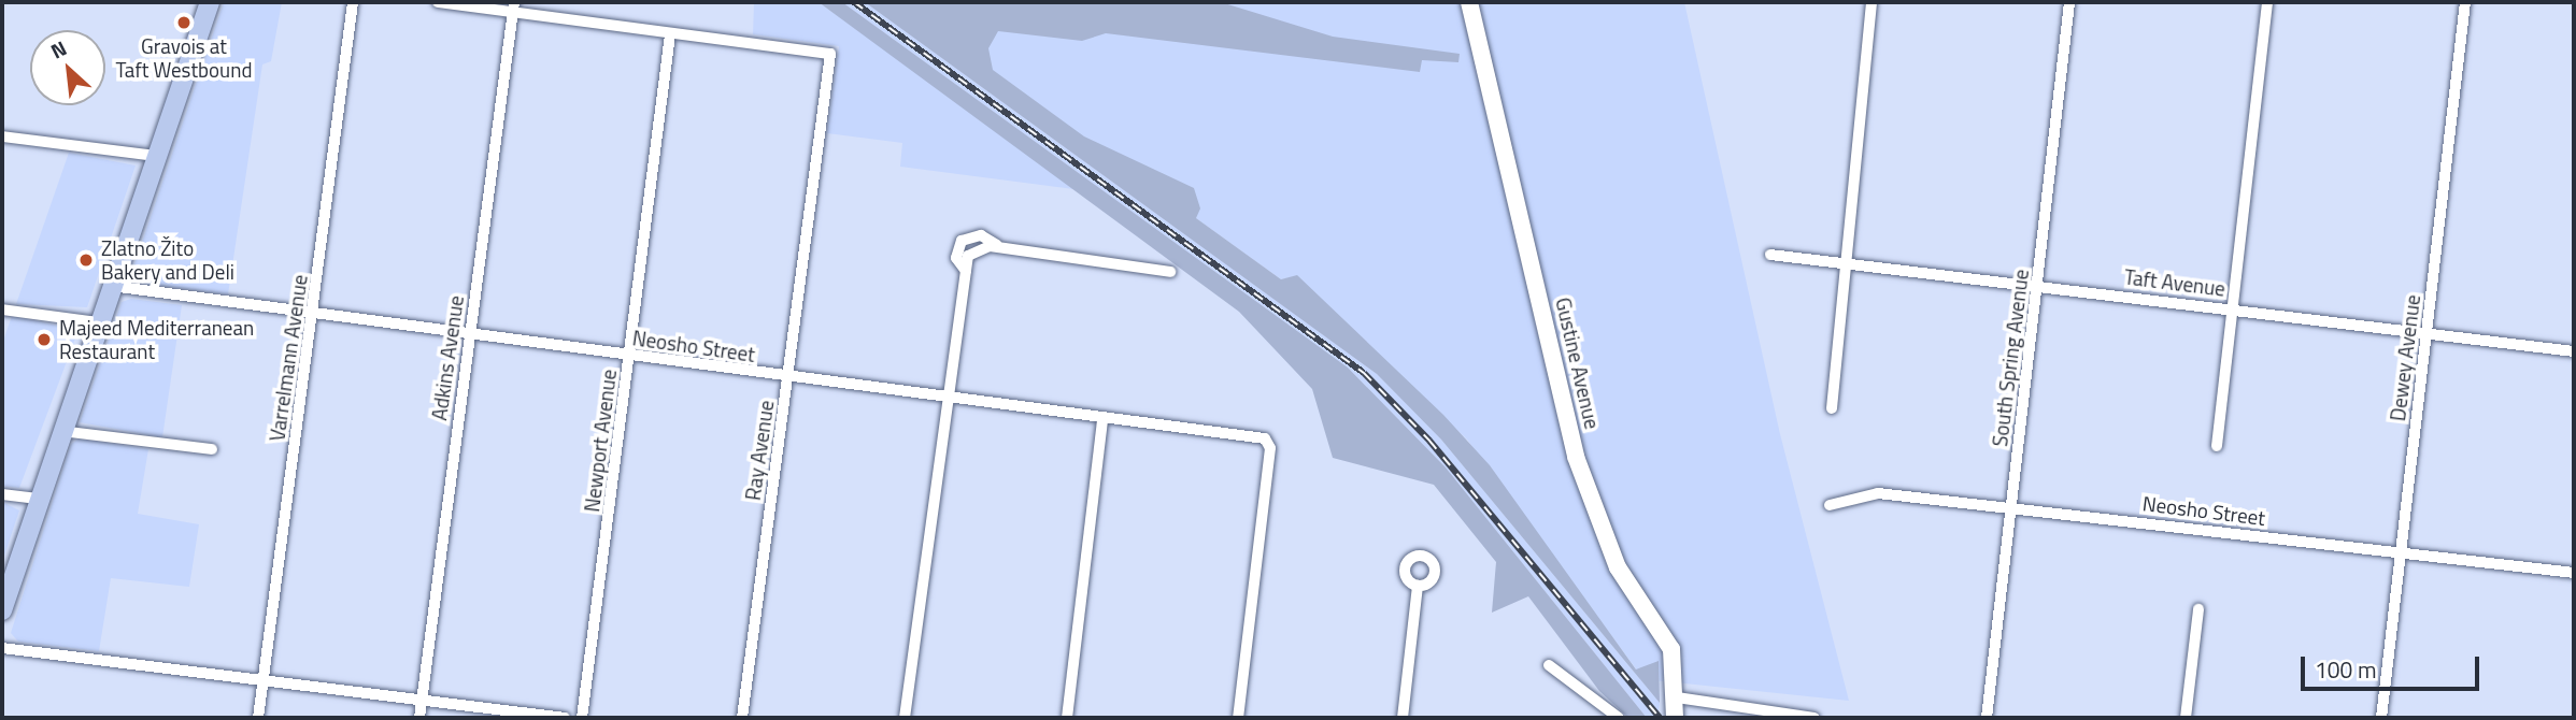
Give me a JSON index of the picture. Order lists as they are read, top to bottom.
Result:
{
  "streets": {
    "street": [
      "Taft Avenue",
      "Neosho Street",
      "Varrelmann Avenue",
      "Adkins Avenue",
      "South Spring Avenue",
      "Dewey Avenue",
      "Gustine Avenue",
      "Newport Avenue",
      "Ray Avenue"
    ]
  },
  "crossings": [
    ["Taft Avenue", "South Spring Avenue"],
    ["Taft Avenue", "Dewey Avenue"],
    ["Neosho Street", "Varrelmann Avenue"],
    ["Neosho Street", "Adkins Avenue"],
    ["Neosho Street", "South Spring Avenue"],
    ["Neosho Street", "Dewey Avenue"],
    ["Neosho Street", "Newport Avenue"],
    ["Neosho Street", "Ray Avenue"],
    ["Newport Avenue", "Ray Avenue"]
  ],
  "places": ["Gravois at Taft Westbound", "Zlatno Žito Bakery and Deli", "Majeed Mediterranean Restaurant"],
  "scale_bar": "100 m",
  "north": "top left"
}
